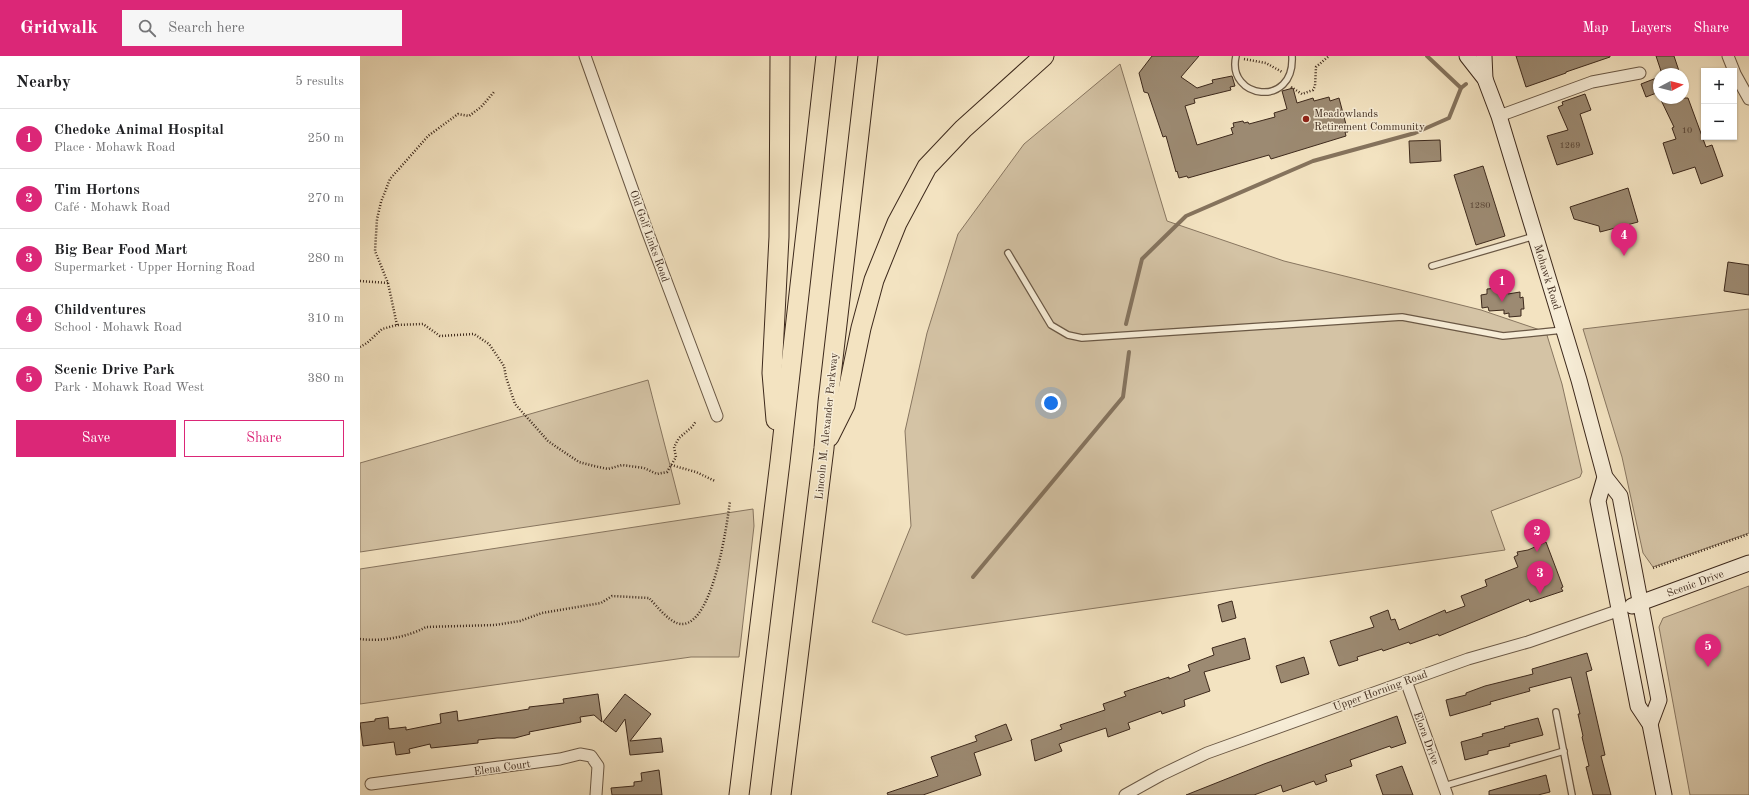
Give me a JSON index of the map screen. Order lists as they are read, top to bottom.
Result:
{
  "streets": {
    "highway": ["Lincoln M. Alexander Parkway"],
    "main road": ["Mohawk Road", "Scenic Drive", "Upper Horning Road"],
    "street": ["Old Golf Links Road", "Elora Drive", "Elena Court"]
  },
  "crossings": [
    ["Mohawk Road", "Scenic Drive"],
    ["Mohawk Road", "Upper Horning Road"],
    ["Scenic Drive", "Upper Horning Road"],
    ["Upper Horning Road", "Elora Drive"]
  ],
  "places": ["Meadowlands Retirement Community"],
  "house_numbers": ["10", "1269", "1280"],
  "north": "right",
  "page": {
    "header": "Gridwalk",
    "search": "Search here",
    "nav": ["Map", "Layers", "Share"],
    "heading": ["Nearby", "5 results"],
    "map_buttons": ["+", "−"],
    "list": [
      {
        "mark": "1",
        "name": "Chedoke Animal Hospital",
        "note": "Place · Mohawk Road",
        "value": "250 m"
      },
      {
        "mark": "2",
        "name": "Tim Hortons",
        "note": "Café · Mohawk Road",
        "value": "270 m"
      },
      {
        "mark": "3",
        "name": "Big Bear Food Mart",
        "note": "Supermarket · Upper Horning Road",
        "value": "280 m"
      },
      {
        "mark": "4",
        "name": "Childventures",
        "note": "School · Mohawk Road",
        "value": "310 m"
      },
      {
        "mark": "5",
        "name": "Scenic Drive Park",
        "note": "Park · Mohawk Road West",
        "value": "380 m"
      }
    ],
    "pins": [
      "4",
      "1",
      "2",
      "3",
      "5"
    ],
    "buttons": ["Save", "Share"]
  }
}
